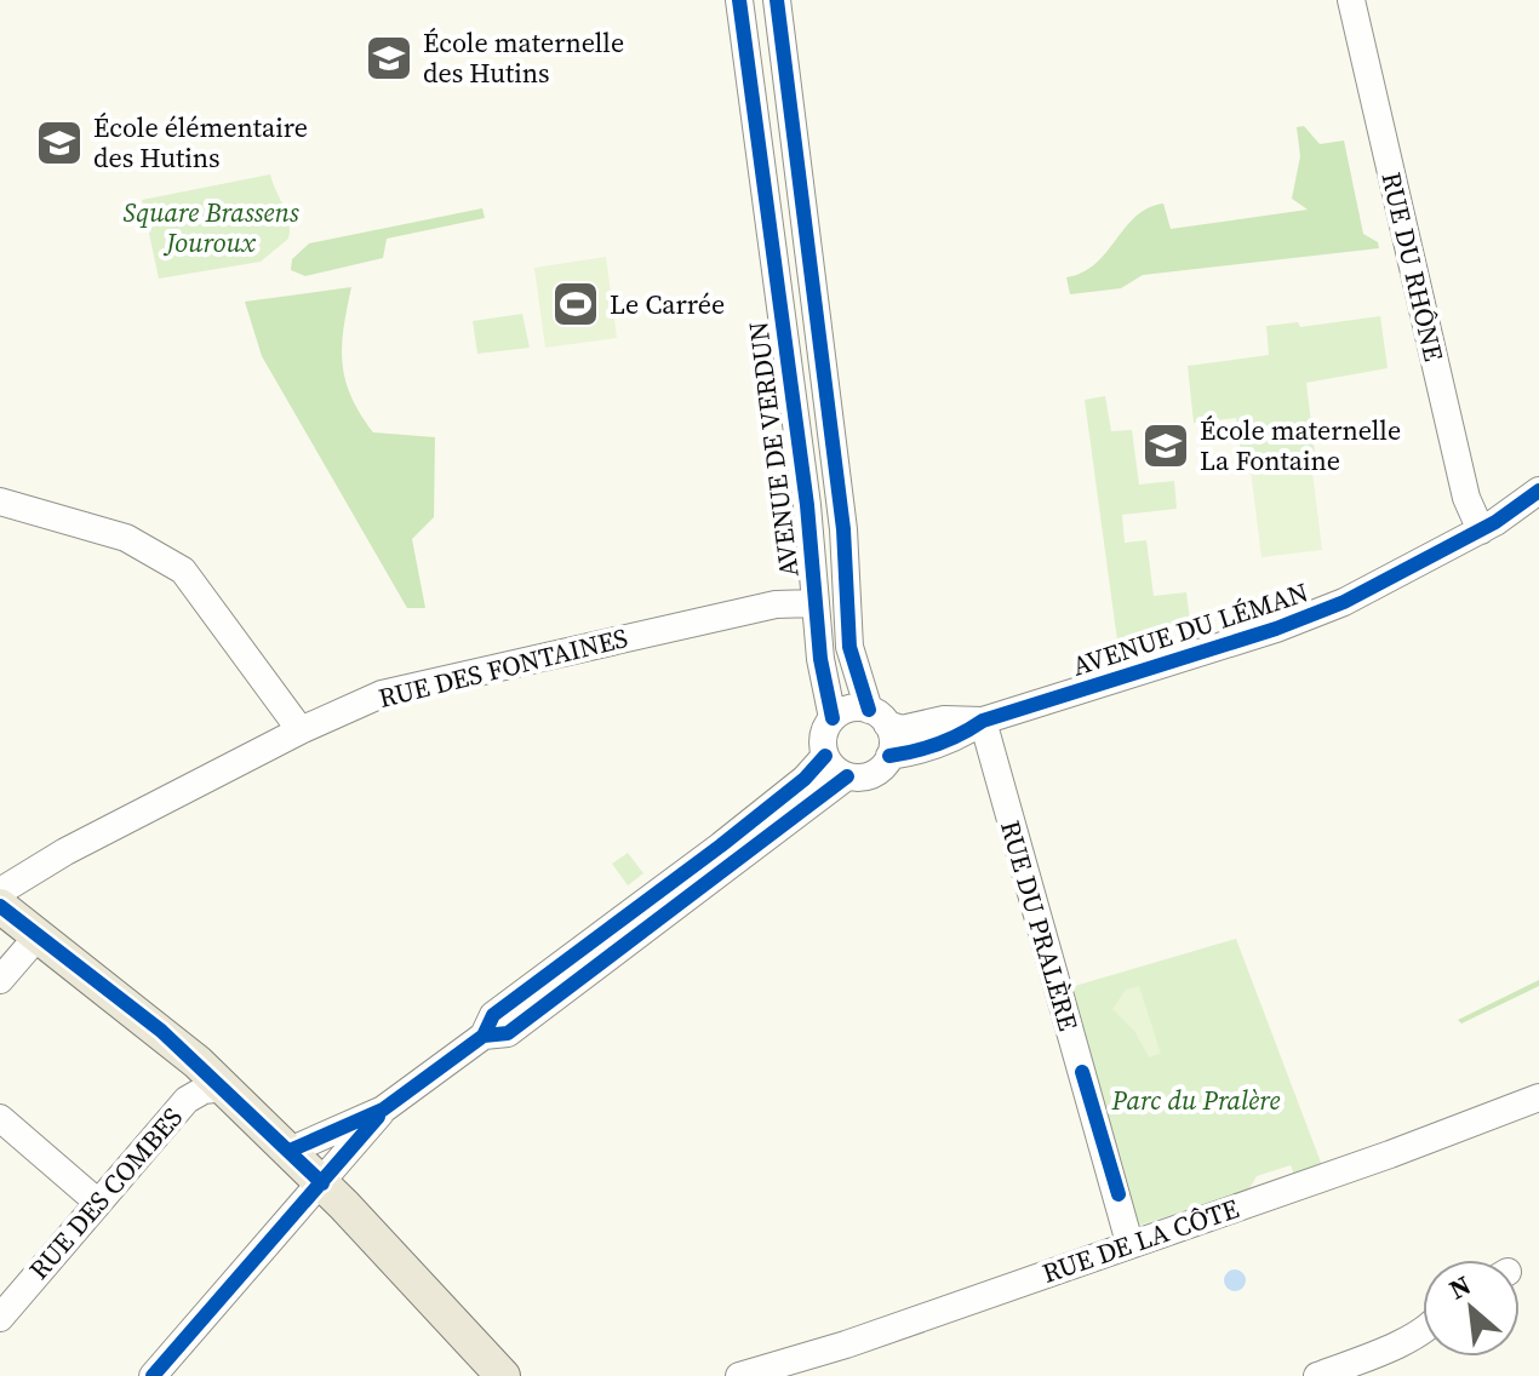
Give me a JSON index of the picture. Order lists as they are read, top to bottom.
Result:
{
  "streets": {
    "street": [
      "RUE DU RHÔNE",
      "AVENUE DE VERDUN",
      "AVENUE DU LÉMAN",
      "RUE DES FONTAINES",
      "RUE DU PRALÈRE",
      "RUE DES COMBES",
      "RUE DE LA CÔTE"
    ]
  },
  "crossings": [
    ["RUE DU RHÔNE", "AVENUE DU LÉMAN"],
    ["AVENUE DE VERDUN", "AVENUE DU LÉMAN"],
    ["AVENUE DE VERDUN", "RUE DES FONTAINES"],
    ["AVENUE DU LÉMAN", "RUE DU PRALÈRE"],
    ["RUE DU PRALÈRE", "RUE DE LA CÔTE"]
  ],
  "parks": ["Square Brassens Jouroux", "Parc du Pralère"],
  "places": {
    "school or university": ["École maternelle des Hutins", "École élémentaire des Hutins", "École maternelle La Fontaine"],
    "sports": ["Le Carrée"]
  },
  "north": "top left"
}
